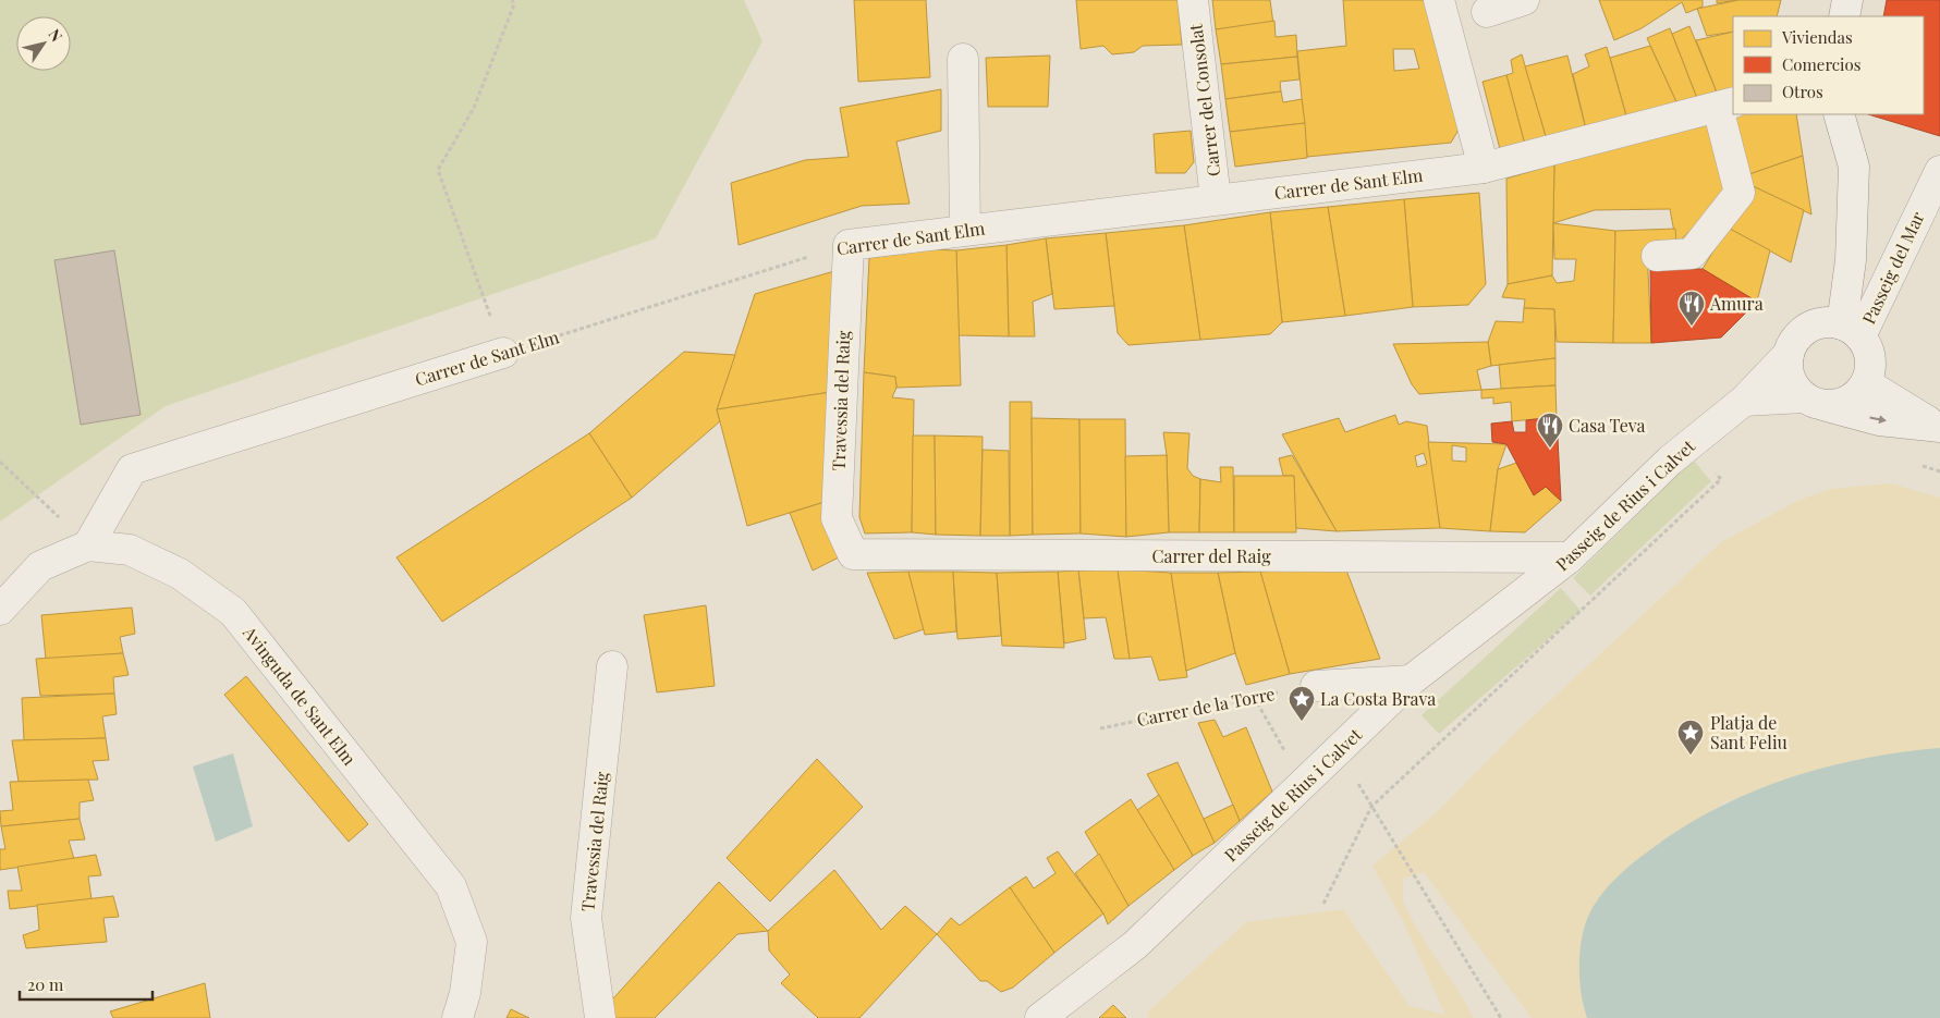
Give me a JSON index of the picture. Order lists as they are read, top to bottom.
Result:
{
  "streets": {
    "street": [
      "Carrer del Consolat",
      "Carrer de Sant Elm",
      "Passeig del Mar",
      "Travessia del Raig",
      "Passeig de Rius i Calvet",
      "Carrer del Raig",
      "Avinguda de Sant Elm"
    ],
    "path": ["Carrer de la Torre"]
  },
  "crossings": [
    ["Carrer del Consolat", "Carrer de Sant Elm"],
    ["Carrer de Sant Elm", "Travessia del Raig"],
    ["Carrer de Sant Elm", "Avinguda de Sant Elm"],
    ["Passeig del Mar", "Passeig de Rius i Calvet"],
    ["Travessia del Raig", "Carrer del Raig"],
    ["Passeig de Rius i Calvet", "Carrer del Raig"]
  ],
  "places": {
    "restaurant": ["Amura", "Casa Teva"],
    "place": ["La Costa Brava", "Platja de Sant Feliu"]
  },
  "legend": ["Viviendas", "Comercios", "Otros"],
  "scale_bar": "20 m",
  "north": "top right"
}
